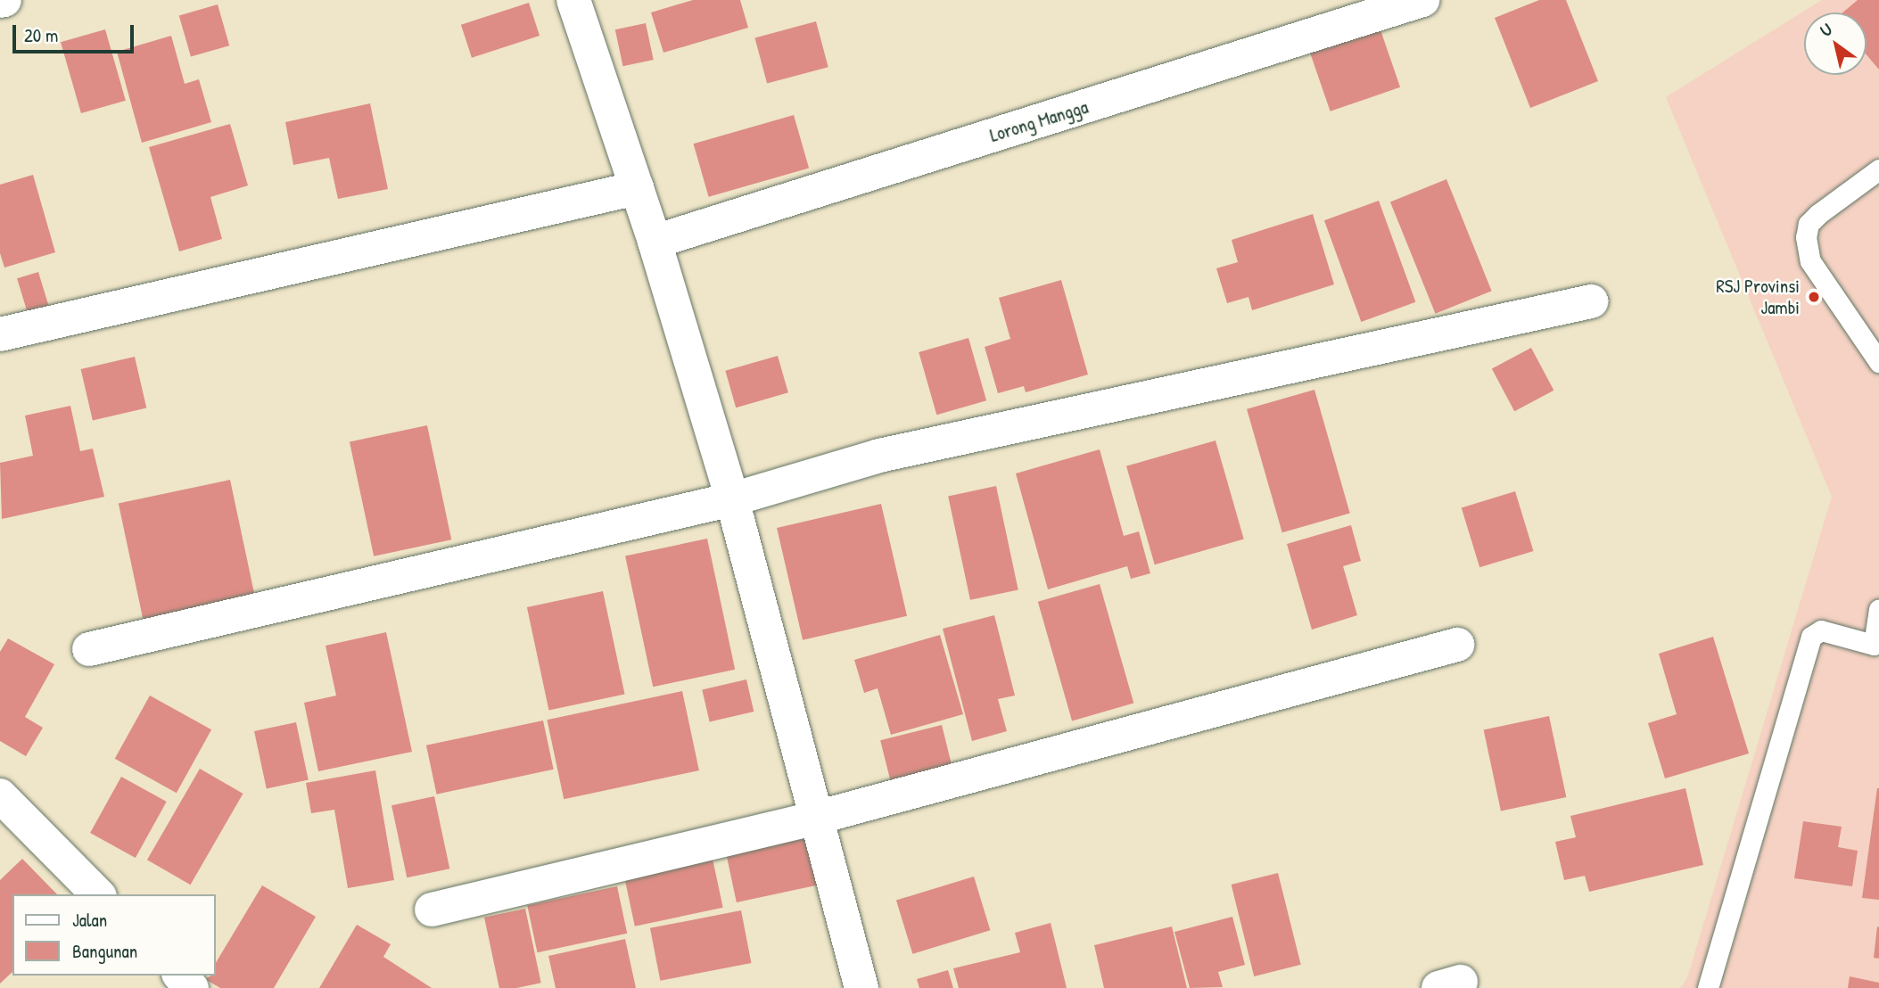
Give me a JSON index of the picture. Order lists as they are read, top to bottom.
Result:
{
  "streets": {
    "street": ["Lorong Mangga"]
  },
  "places": ["RSJ Provinsi Jambi"],
  "legend": ["Jalan", "Bangunan"],
  "scale_bar": "20 m",
  "north": "top left"
}
